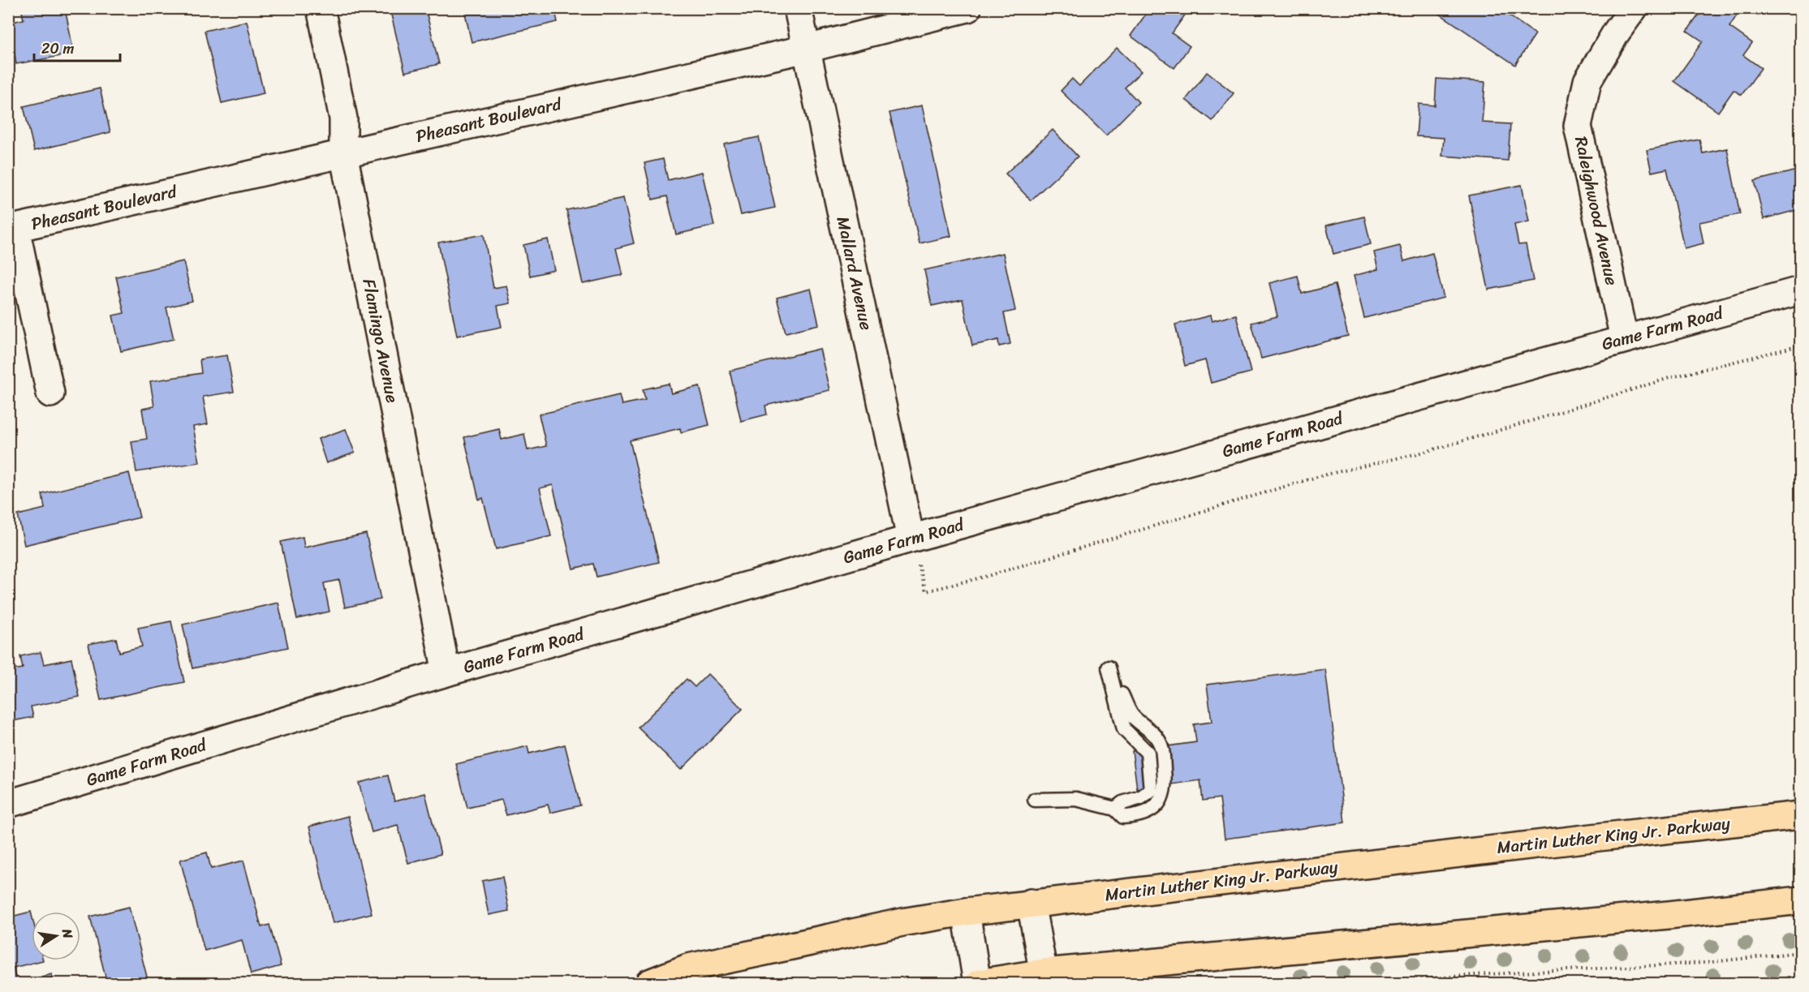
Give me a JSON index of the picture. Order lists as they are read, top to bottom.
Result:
{
  "streets": {
    "main road": ["Martin Luther King Jr. Parkway"],
    "street": [
      "Pheasant Boulevard",
      "Raleighwood Avenue",
      "Mallard Avenue",
      "Game Farm Road",
      "Flamingo Avenue"
    ]
  },
  "crossings": [
    ["Pheasant Boulevard", "Mallard Avenue"],
    ["Pheasant Boulevard", "Flamingo Avenue"],
    ["Raleighwood Avenue", "Game Farm Road"],
    ["Mallard Avenue", "Game Farm Road"],
    ["Game Farm Road", "Flamingo Avenue"]
  ],
  "scale_bar": "20 m",
  "north": "right"
}
